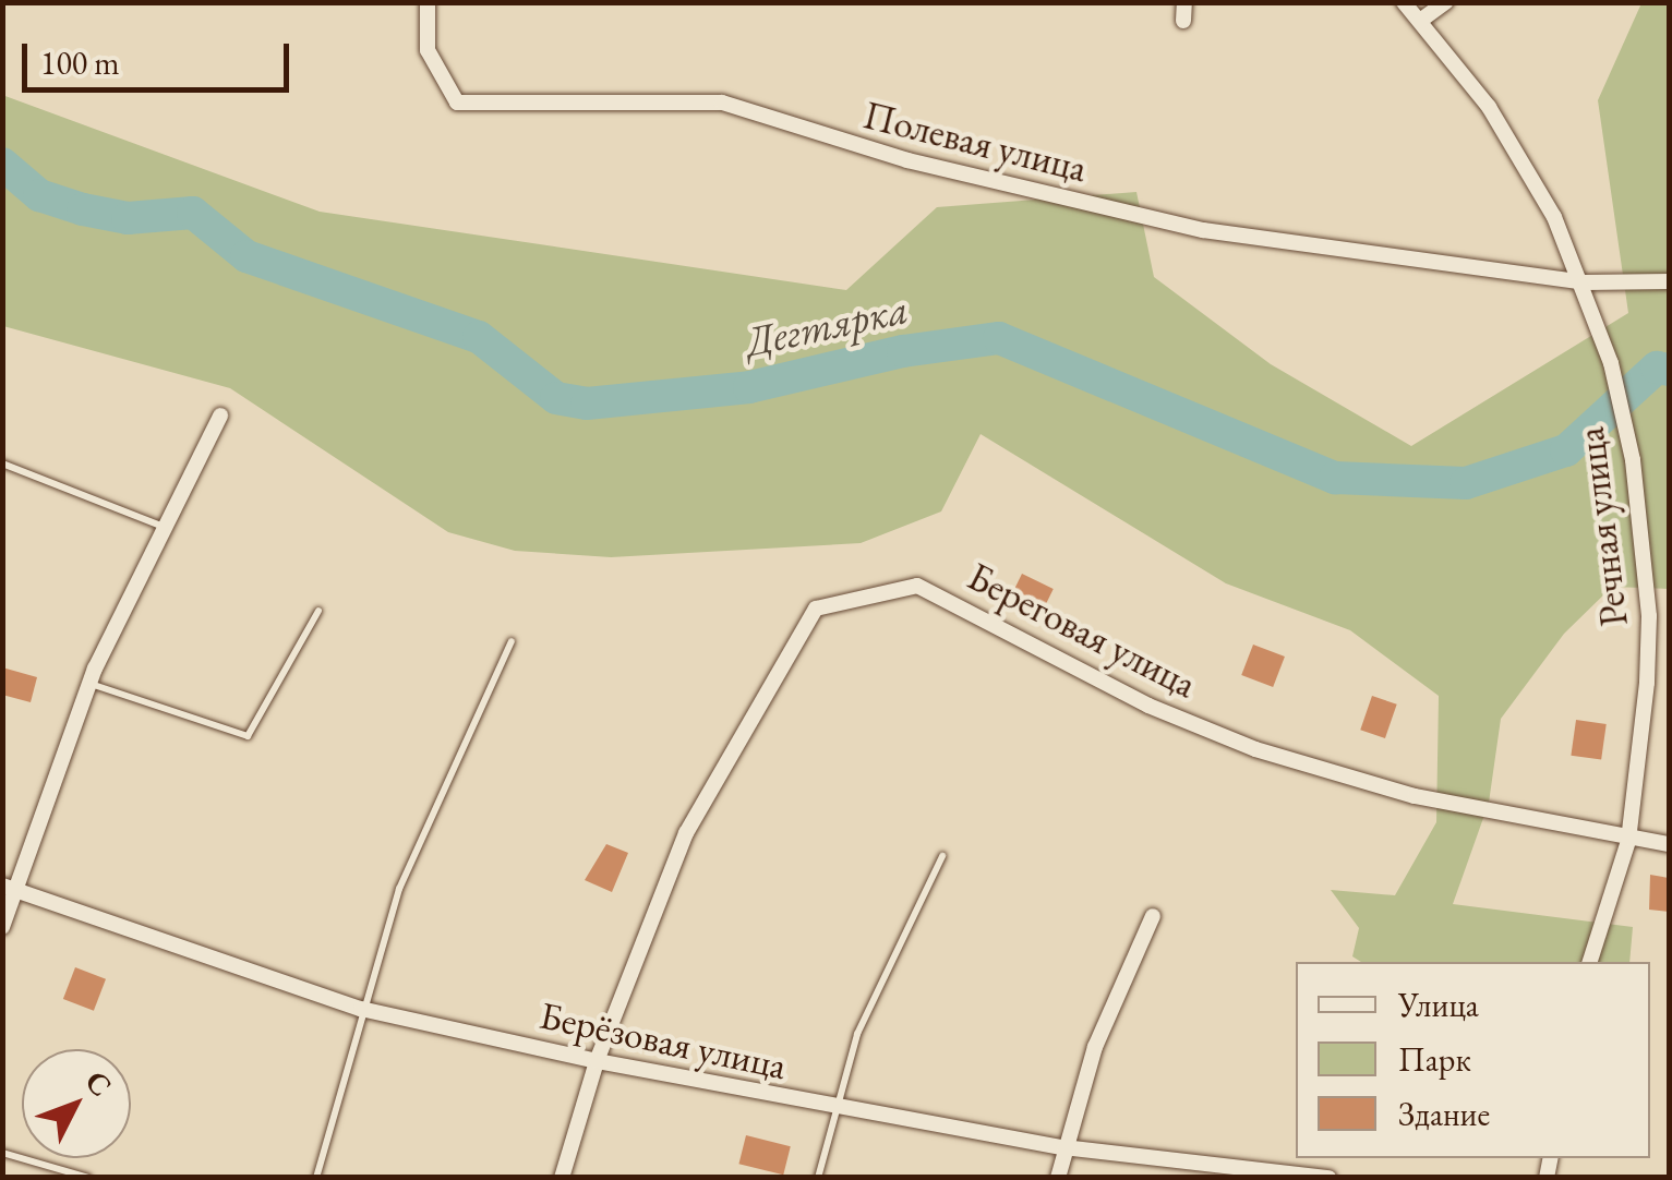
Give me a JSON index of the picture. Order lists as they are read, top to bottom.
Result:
{
  "streets": {
    "street": [
      "Полевая улица",
      "Речная улица",
      "Береговая улица",
      "Берёзовая улица"
    ]
  },
  "crossings": [
    ["Полевая улица", "Речная улица"],
    ["Речная улица", "Береговая улица"],
    ["Береговая улица", "Берёзовая улица"]
  ],
  "water": ["Дегтярка"],
  "legend": ["Улица", "Парк", "Здание"],
  "scale_bar": "100 m",
  "north": "top right"
}
